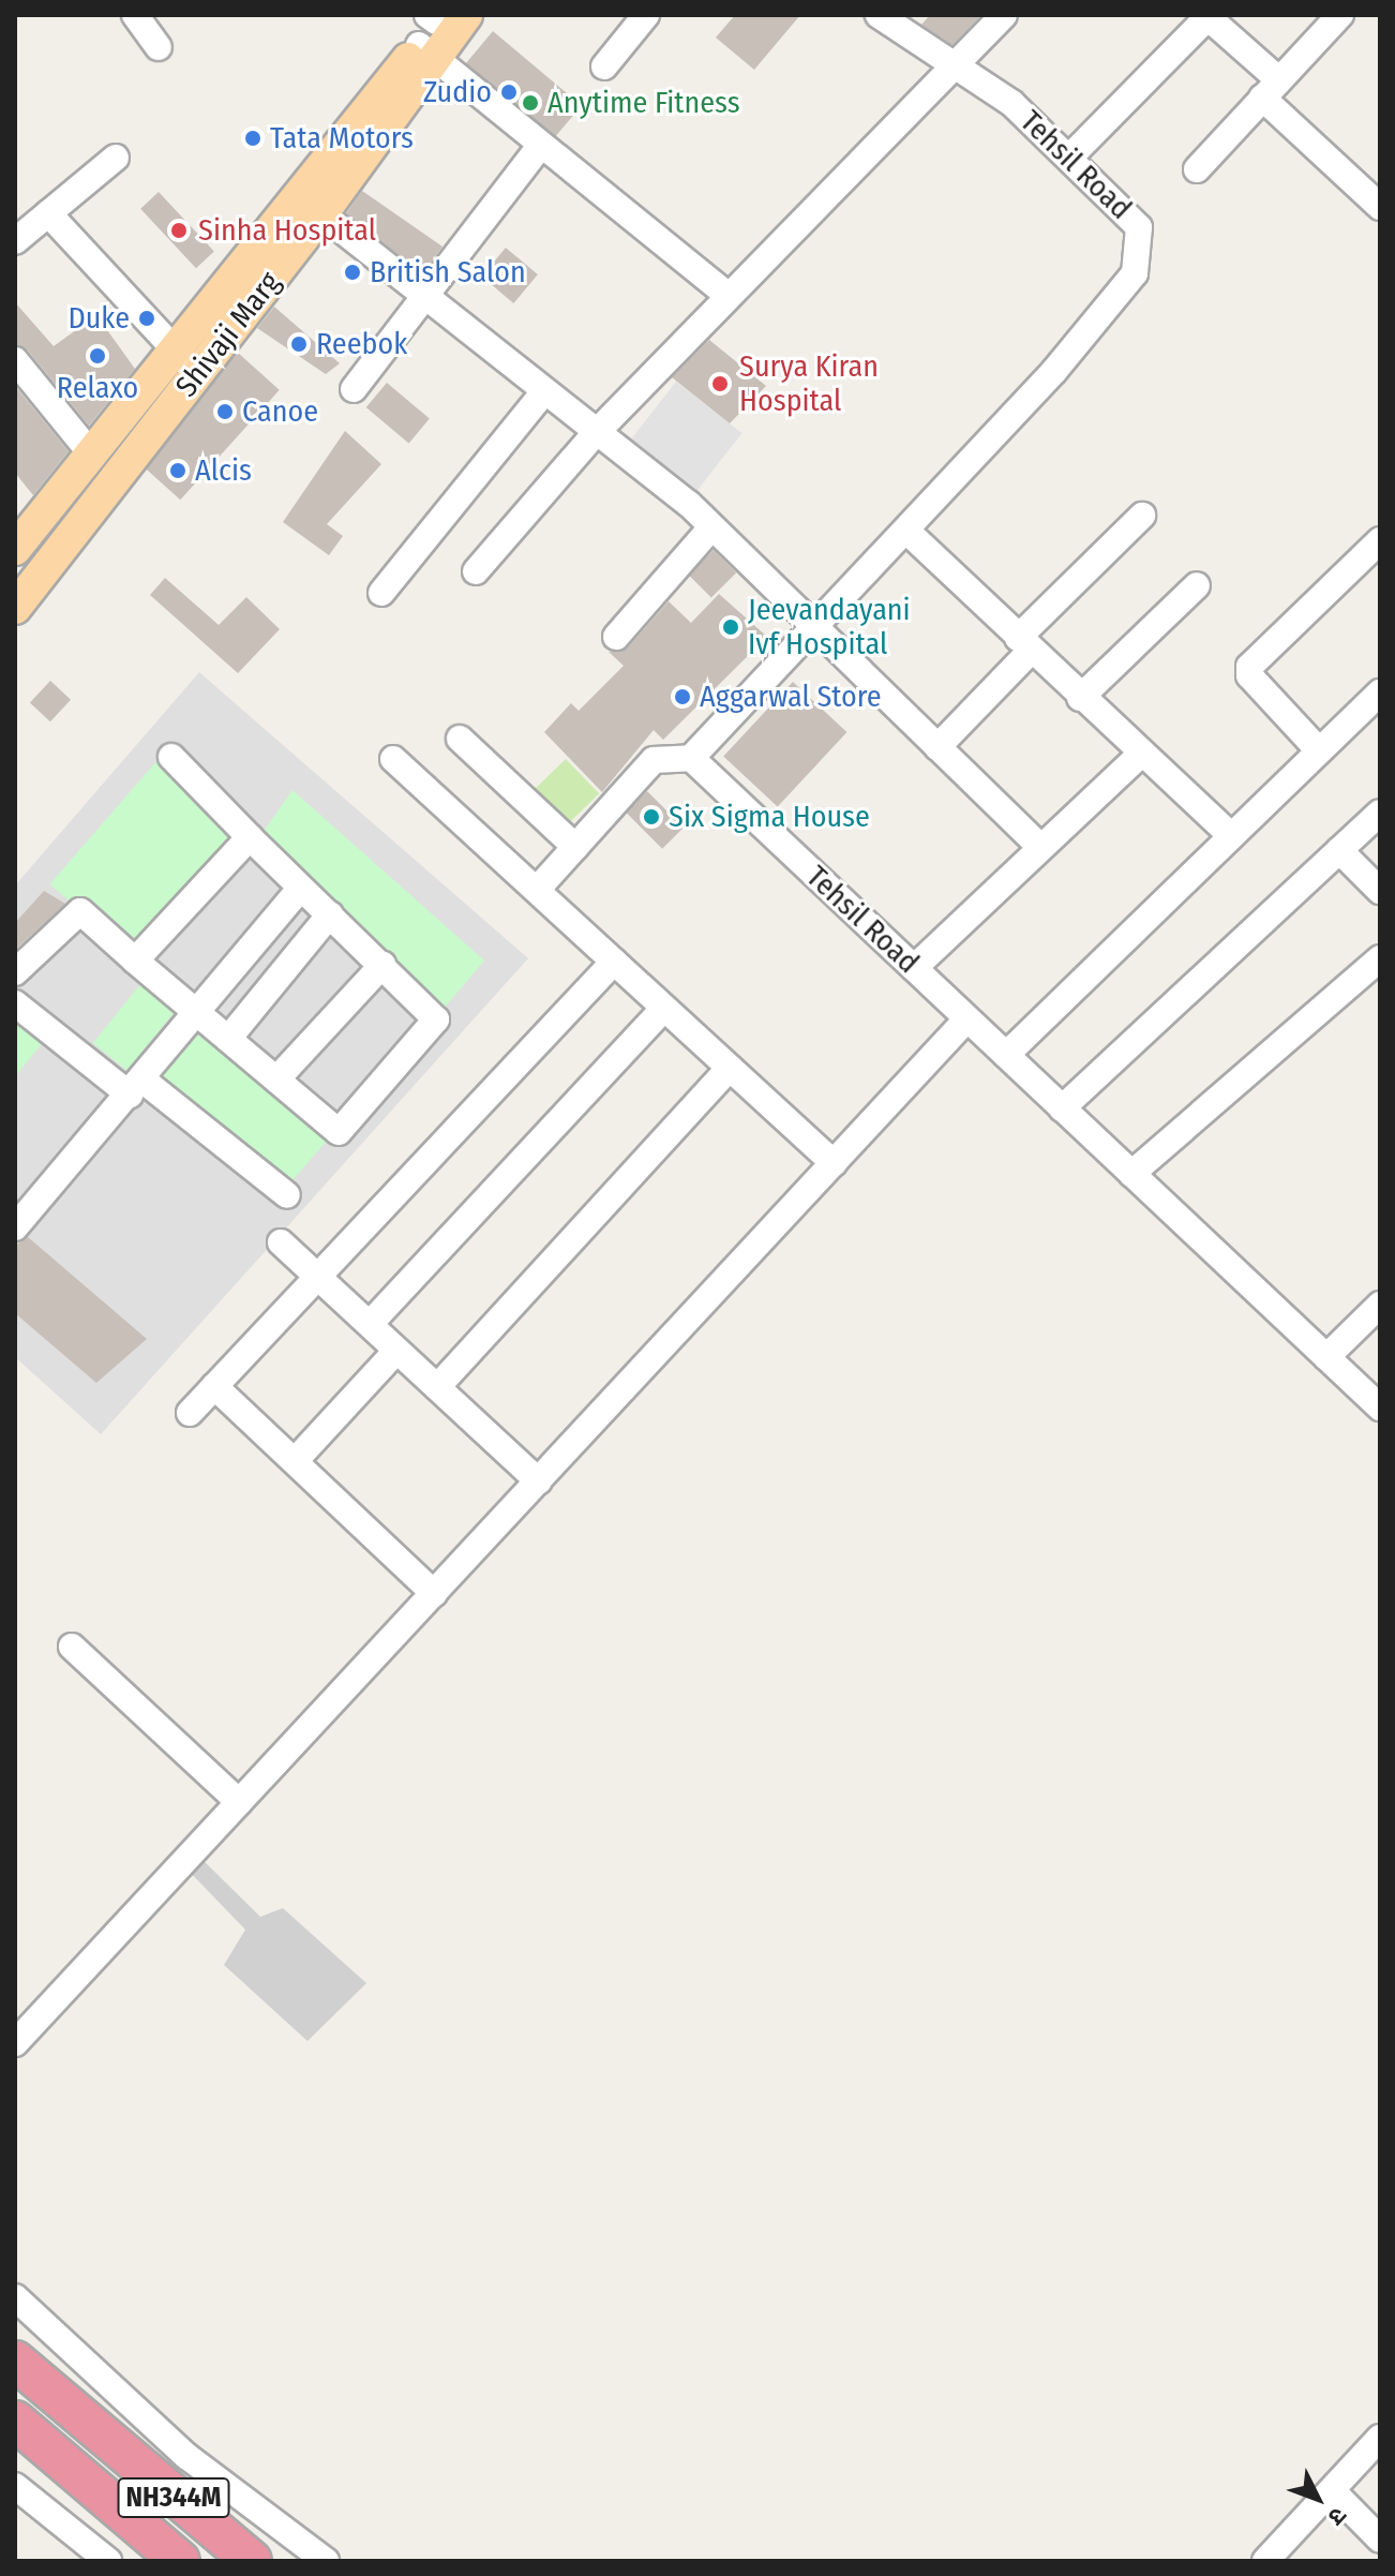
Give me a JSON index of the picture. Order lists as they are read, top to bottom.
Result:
{
  "streets": {
    "highway": ["NH344M"],
    "main road": ["Shivaji Marg"],
    "street": ["Tehsil Road"]
  },
  "places": [
    "Zudio",
    "Anytime Fitness",
    "Tata Motors",
    "Sinha Hospital",
    "British Salon",
    "Duke",
    "Reebok",
    "Relaxo",
    "Surya Kiran Hospital",
    "Canoe",
    "Alcis",
    "Jeevandayani Ivf Hospital",
    "Aggarwal Store",
    "Six Sigma House"
  ],
  "north": "bottom right"
}
